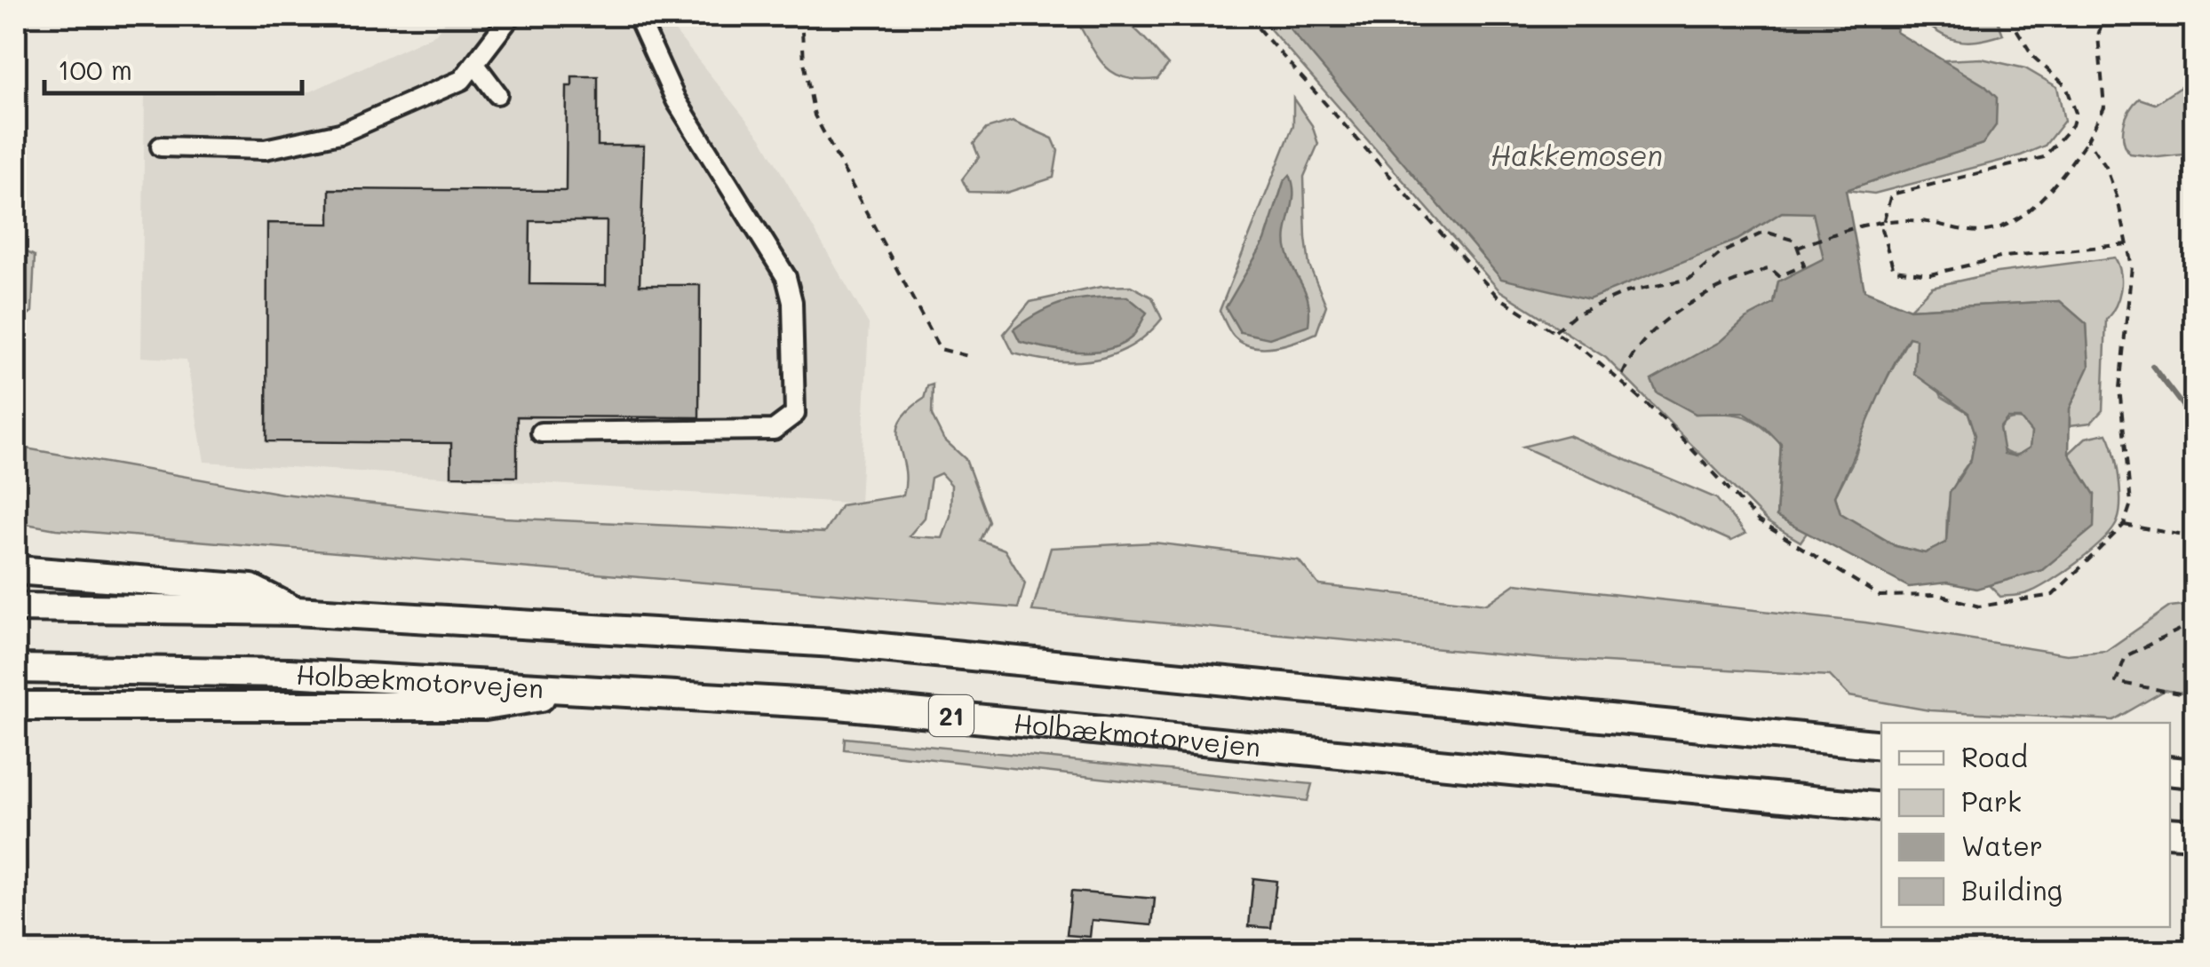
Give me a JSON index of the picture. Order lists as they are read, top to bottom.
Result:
{
  "streets": {
    "highway": ["Holbækmotorvejen", "21"]
  },
  "water": ["Hakkemosen"],
  "legend": [
    "Road",
    "Park",
    "Water",
    "Building"
  ],
  "scale_bar": "100 m"
}
